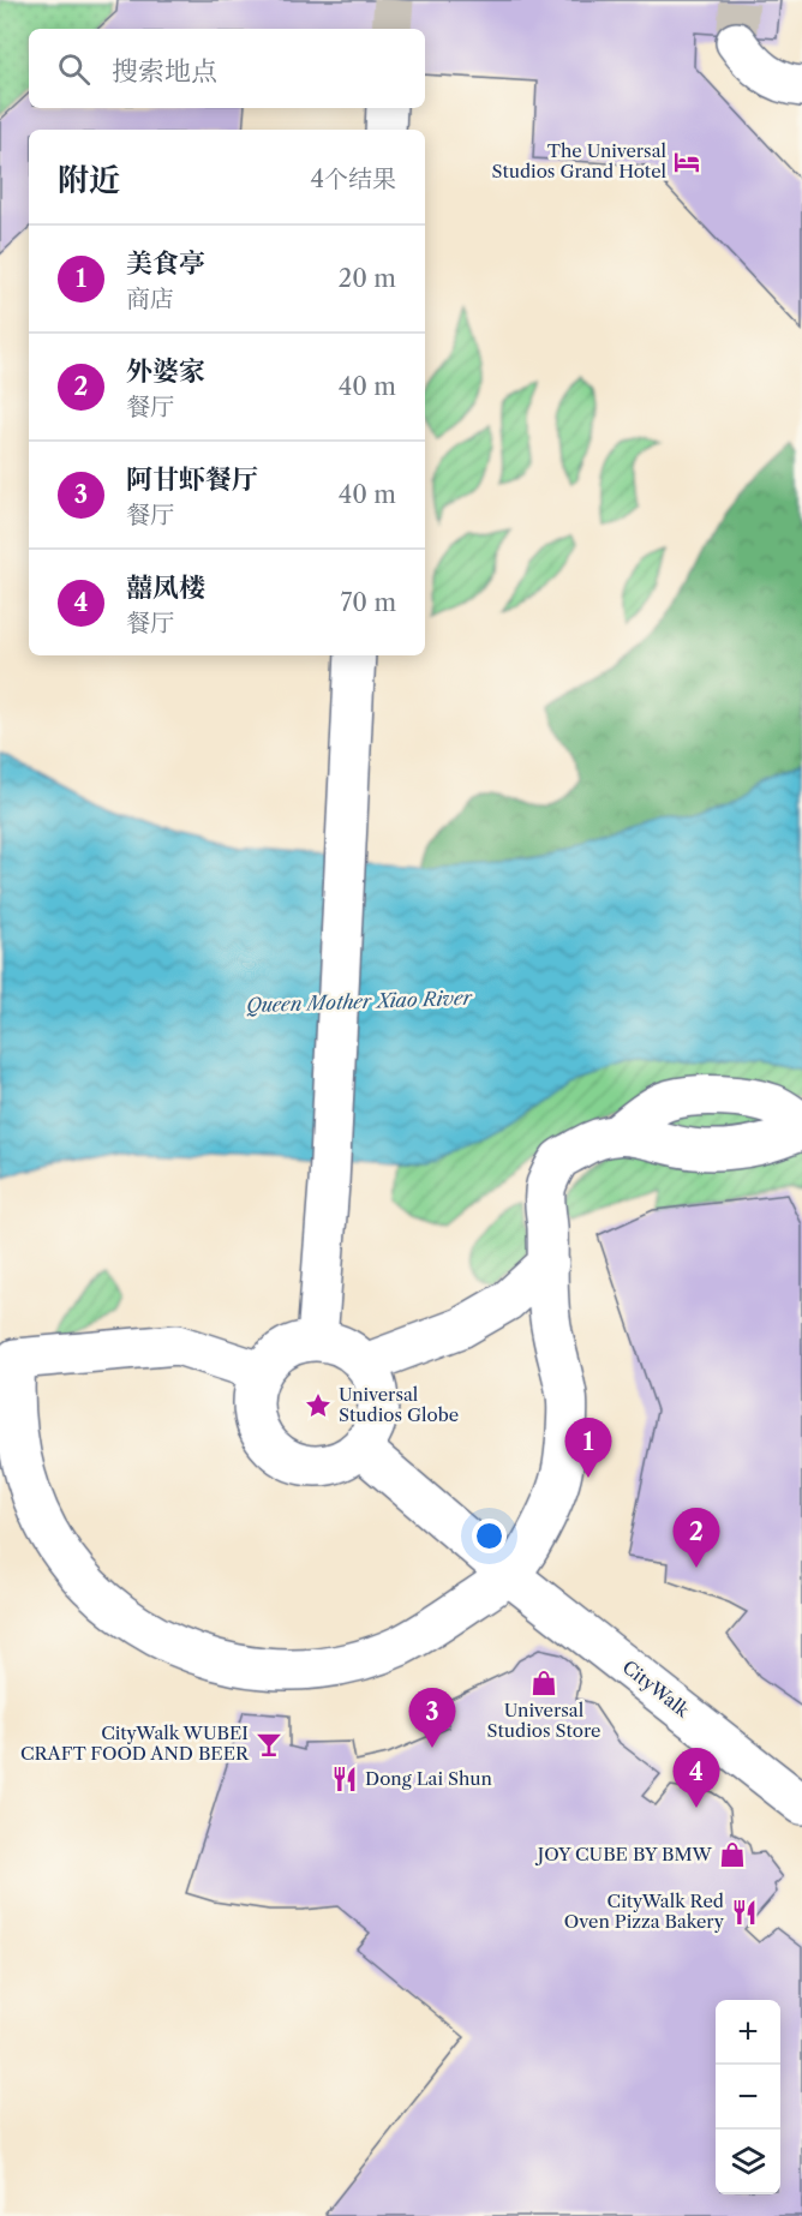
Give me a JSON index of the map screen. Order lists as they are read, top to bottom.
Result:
{
  "streets": {
    "street": ["CityWalk"]
  },
  "water": ["Queen Mother Xiao River"],
  "places": {
    "hotel": ["The Universal Studios Grand Hotel"],
    "place": ["Universal Studios Globe"],
    "shop": ["Universal Studios Store", "JOY CUBE BY BMW"],
    "bar": ["CityWalk WUBEI CRAFT FOOD AND BEER"],
    "restaurant": ["Dong Lai Shun", "CityWalk Red Oven Pizza Bakery"]
  },
  "page": {
    "search": "搜索地点",
    "heading": ["附近", "4个结果"],
    "list": [
      {
        "mark": "1",
        "name": "美食亭",
        "note": "商店",
        "value": "20 m"
      },
      {
        "mark": "2",
        "name": "外婆家",
        "note": "餐厅",
        "value": "40 m"
      },
      {
        "mark": "3",
        "name": "阿甘虾餐厅",
        "note": "餐厅",
        "value": "40 m"
      },
      {
        "mark": "4",
        "name": "囍凤楼",
        "note": "餐厅",
        "value": "70 m"
      }
    ],
    "pins": [
      "1",
      "2",
      "3",
      "4"
    ],
    "map_buttons": ["+", "−"]
  }
}
